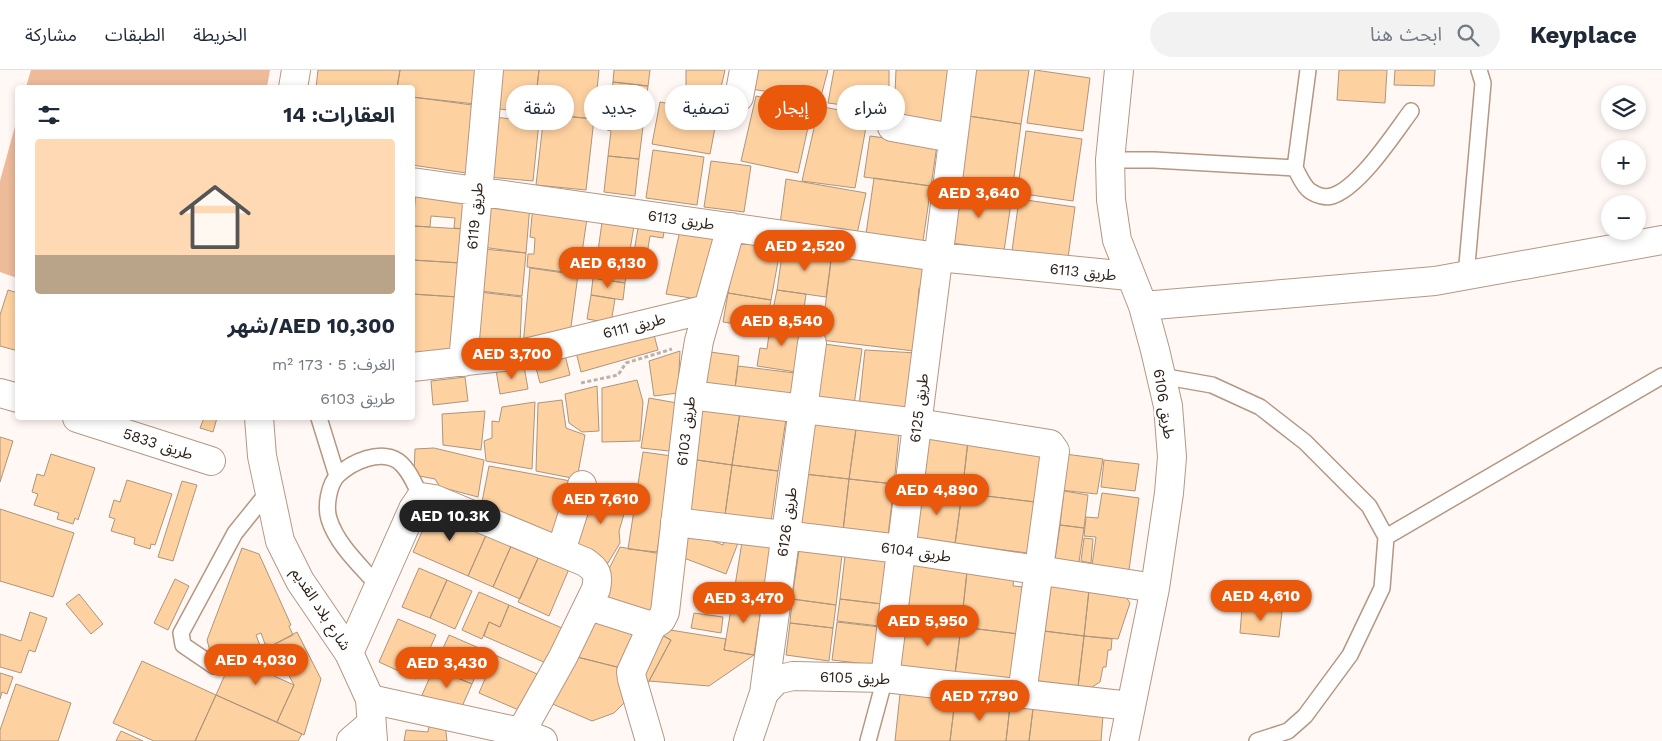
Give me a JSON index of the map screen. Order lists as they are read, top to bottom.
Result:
{
  "streets": {
    "street": [
      "طريق 6119",
      "طريق 6113",
      "طريق 6111",
      "طريق 6106",
      "طريق 6125",
      "طريق 6103",
      "طريق 5833",
      "طريق 6126",
      "طريق 6104",
      "شارع بلاد القديم",
      "طريق 6105"
    ]
  },
  "crossings": [
    ["طريق 6119", "طريق 6113"],
    ["طريق 6119", "طريق 6111"],
    ["طريق 6113", "طريق 6106"],
    ["طريق 6113", "طريق 6125"],
    ["طريق 6113", "طريق 6103"],
    ["طريق 6111", "طريق 6103"],
    ["طريق 6106", "طريق 6104"],
    ["طريق 6106", "طريق 6105"],
    ["طريق 6125", "طريق 6104"],
    ["طريق 6125", "طريق 6105"],
    ["طريق 6103", "طريق 6104"],
    ["طريق 6126", "طريق 6104"],
    ["طريق 6126", "طريق 6105"]
  ],
  "page": {
    "header": "Keyplace",
    "search": "ابحث هنا",
    "nav": ["الخريطة", "الطبقات", "مشاركة"],
    "map_buttons": ["+", "−"],
    "chip": [
      "شراء",
      "إيجار",
      "تصفية",
      "جديد",
      "شقة"
    ],
    "heading": "العقارات: 14",
    "list": [
      {
        "name": "AED 10,300/شهر",
        "note": "الغرف: 5 · 173 m² · طريق 6103"
      }
    ],
    "price": [
      "AED 3,640",
      "AED 2,520",
      "AED 6,130",
      "AED 8,540",
      "AED 3,700",
      "AED 4,890",
      "AED 7,610",
      "AED 10.3K",
      "AED 4,610",
      "AED 3,470",
      "AED 5,950",
      "AED 4,030",
      "AED 3,430",
      "AED 7,790"
    ]
  }
}
